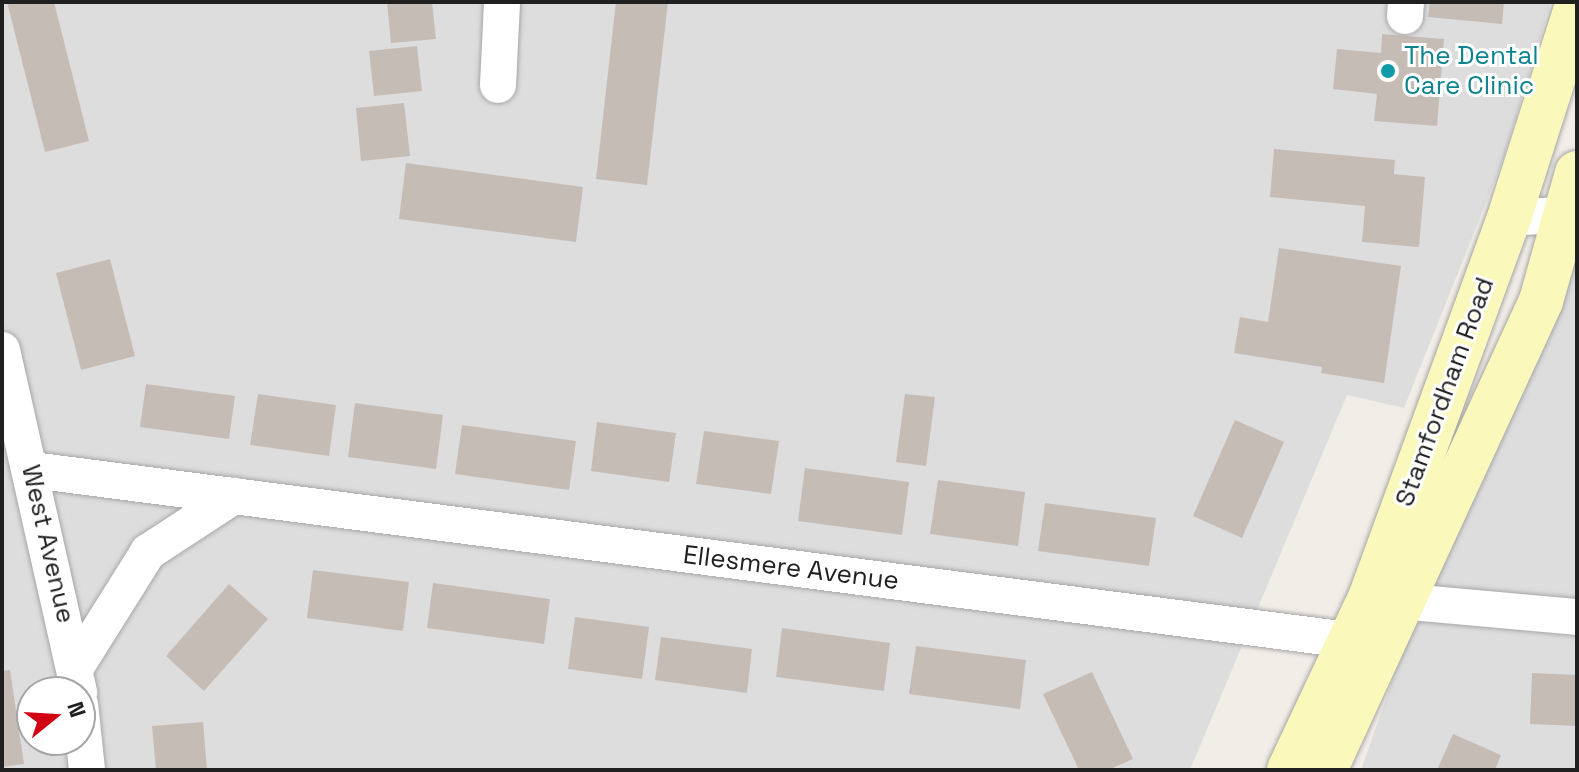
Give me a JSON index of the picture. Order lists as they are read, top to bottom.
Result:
{
  "streets": {
    "main road": ["Stamfordham Road"],
    "street": ["West Avenue", "Ellesmere Avenue"]
  },
  "crossings": [
    ["Stamfordham Road", "Ellesmere Avenue"],
    ["West Avenue", "Ellesmere Avenue"]
  ],
  "places": ["The Dental Care Clinic"],
  "north": "right"
}
